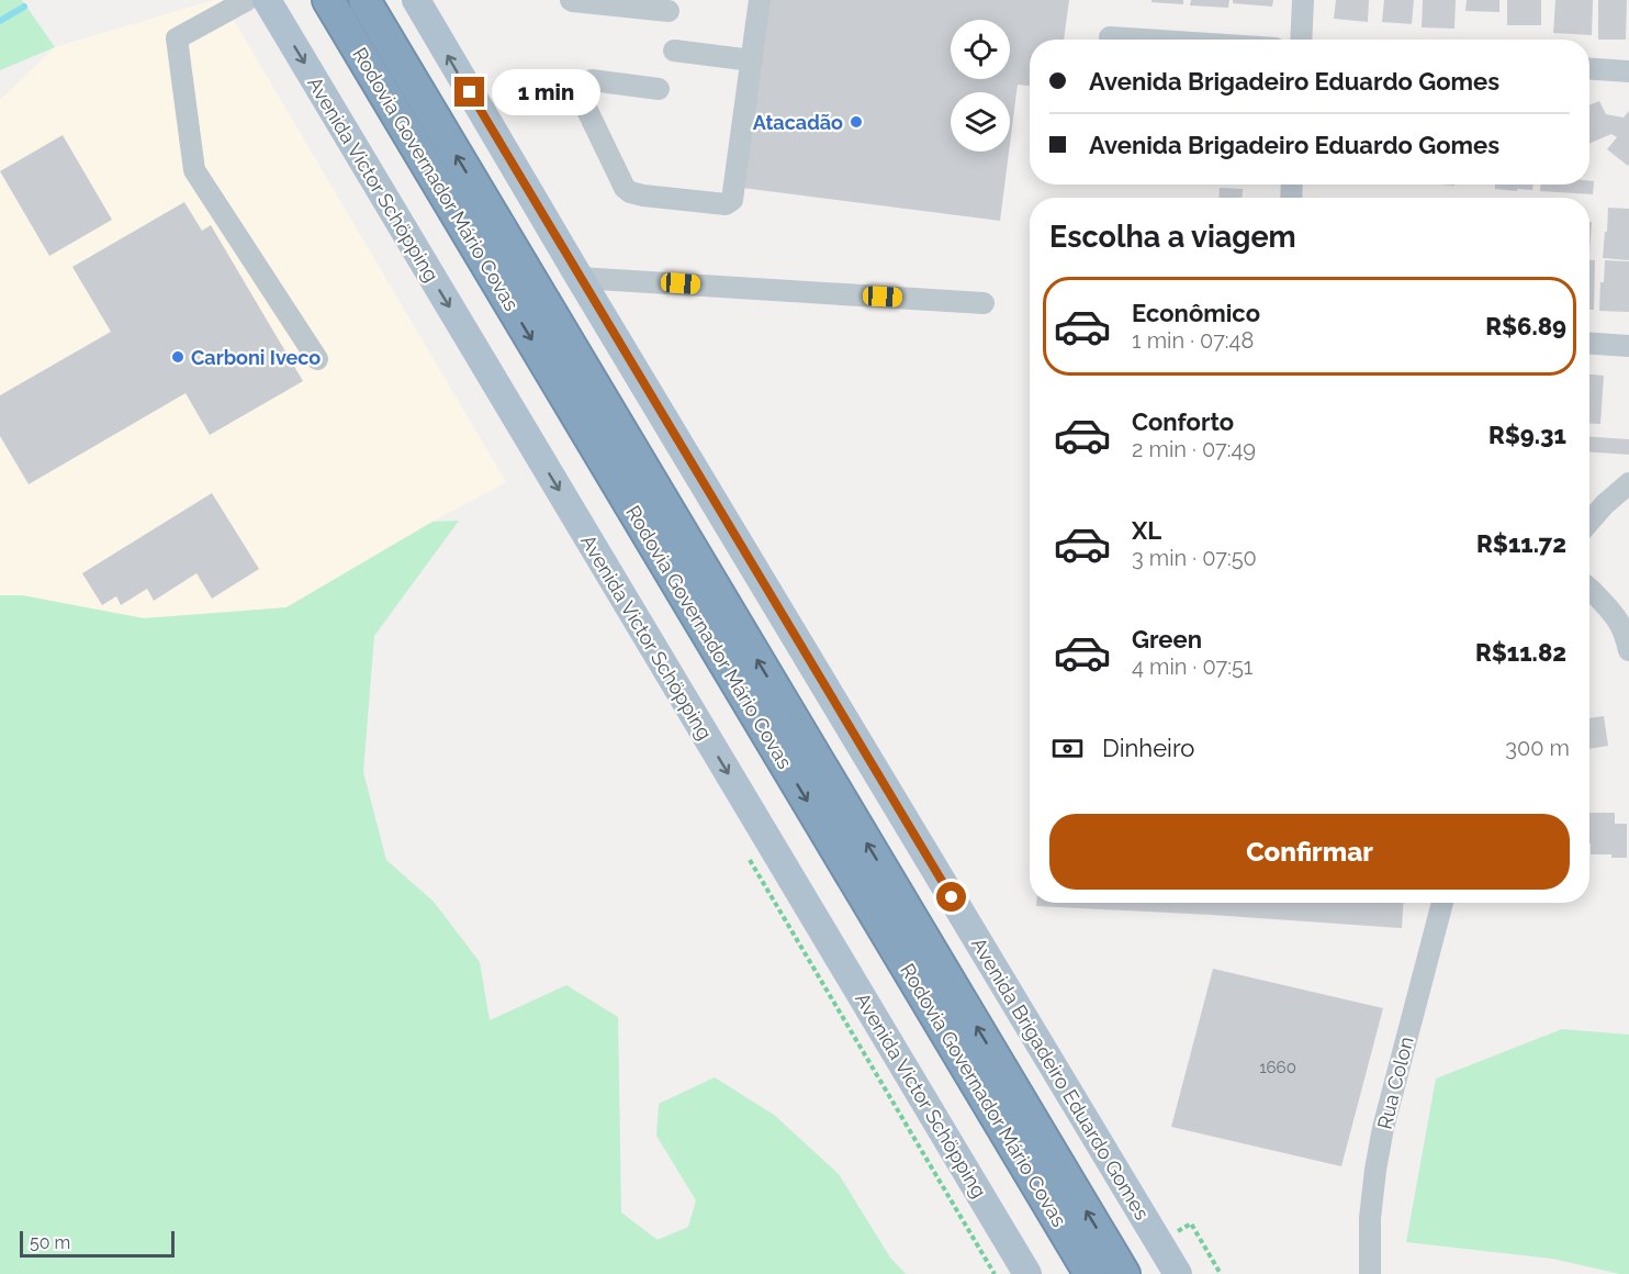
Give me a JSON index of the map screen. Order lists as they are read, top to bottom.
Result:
{
  "streets": {
    "highway": ["Rodovia Governador Mário Covas"],
    "main road": ["Avenida Victor Schöpping", "Avenida Brigadeiro Eduardo Gomes"],
    "street": ["Rua Colon"]
  },
  "one_way": ["Avenida Victor Schöpping"],
  "places": ["Atacadão", "Carboni Iveco"],
  "house_numbers": ["1660"],
  "scale_bar": "50 m",
  "page": {
    "banner": ["Avenida Brigadeiro Eduardo Gomes", "Avenida Brigadeiro Eduardo Gomes"],
    "bubble": "1 min",
    "heading": "Escolha a viagem",
    "list": [
      {
        "name": "Econômico",
        "note": "1 min · 07:48",
        "value": "R$6.89"
      },
      {
        "name": "Conforto",
        "note": "2 min · 07:49",
        "value": "R$9.31"
      },
      {
        "name": "XL",
        "note": "3 min · 07:50",
        "value": "R$11.72"
      },
      {
        "name": "Green",
        "note": "4 min · 07:51",
        "value": "R$11.82"
      }
    ],
    "pay": ["Dinheiro", "300 m"],
    "buttons": "Confirmar",
    "scale": "50 m"
  }
}
